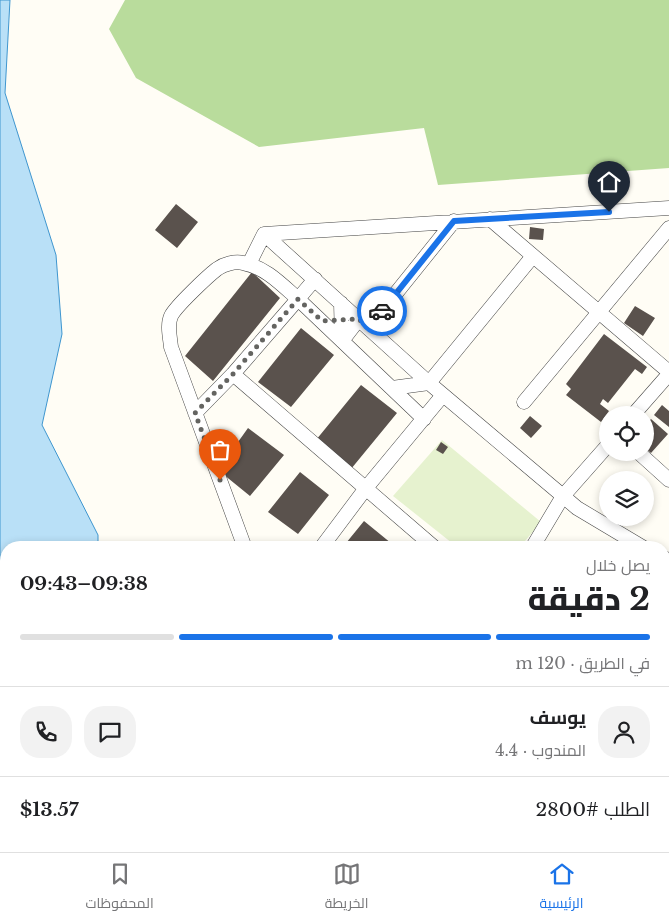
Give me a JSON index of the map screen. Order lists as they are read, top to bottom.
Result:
{
  "page": {
    "heading": ["2 دقيقة", "يصل خلال", "09:38–09:43"],
    "panel": [
      "يوسف",
      "المندوب · 4.4",
      "الطلب #2800",
      "$13.57"
    ],
    "bar": "في الطريق · 120 m",
    "tabs": ["الرئيسية", "الخريطة", "المحفوظات"]
  }
}
